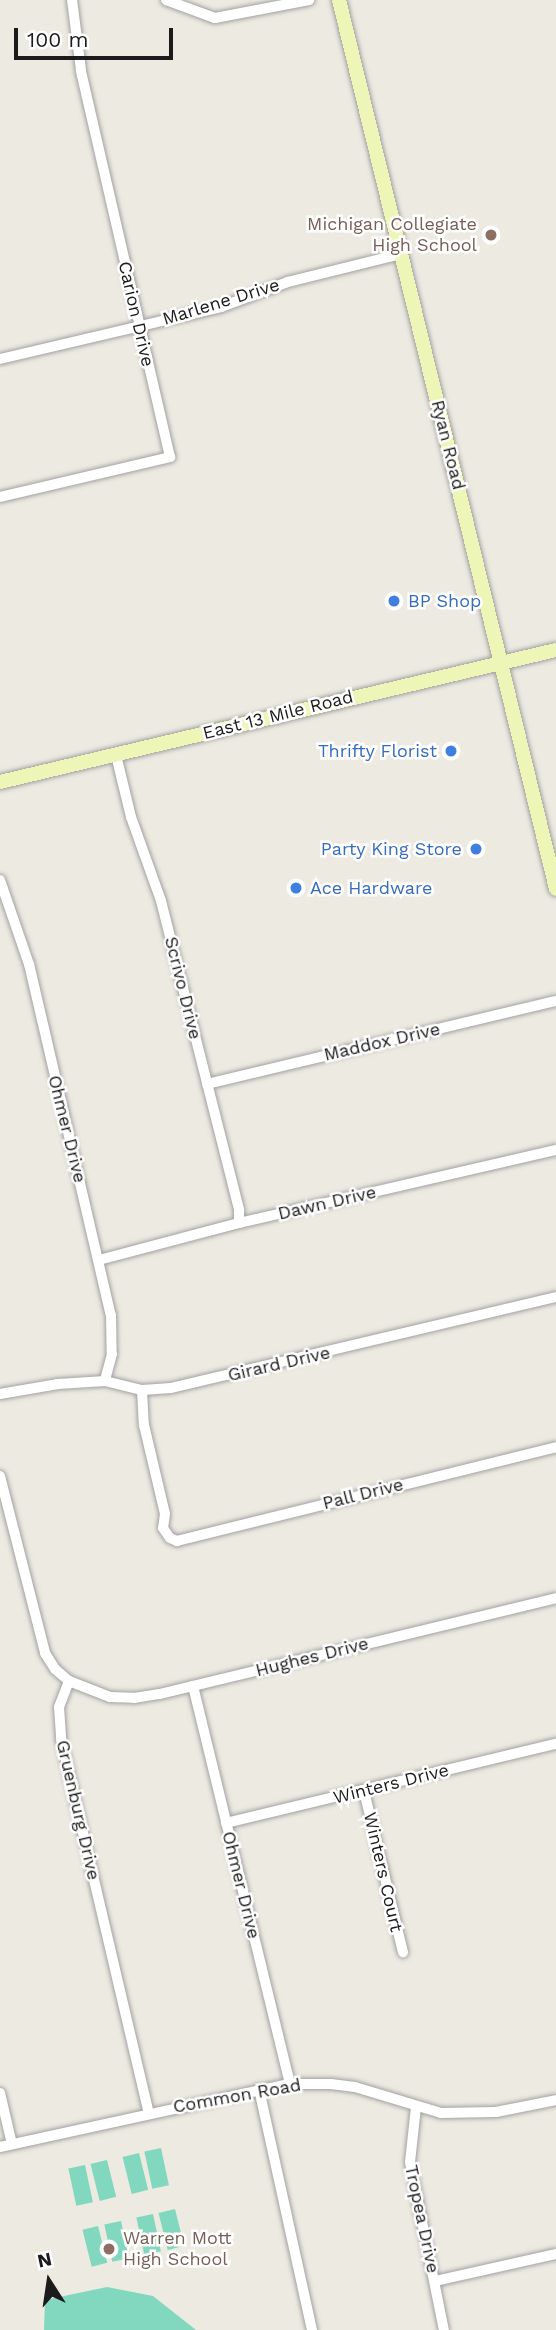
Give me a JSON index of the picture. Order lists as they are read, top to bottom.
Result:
{
  "streets": {
    "main road": ["Ryan Road", "East 13 Mile Road"],
    "street": [
      "Marlene Drive",
      "Carion Drive",
      "Scrivo Drive",
      "Maddox Drive",
      "Ohmer Drive",
      "Dawn Drive",
      "Girard Drive",
      "Pall Drive",
      "Hughes Drive",
      "Winters Drive",
      "Gruenburg Drive",
      "Winters Court",
      "Common Road",
      "Tropea Drive"
    ]
  },
  "crossings": [
    ["Marlene Drive", "Carion Drive"],
    ["Marlene Drive", "Ryan Road"],
    ["Ryan Road", "East 13 Mile Road"],
    ["East 13 Mile Road", "Scrivo Drive"],
    ["Scrivo Drive", "Maddox Drive"],
    ["Scrivo Drive", "Dawn Drive"],
    ["Ohmer Drive", "Dawn Drive"],
    ["Ohmer Drive", "Girard Drive"],
    ["Ohmer Drive", "Hughes Drive"],
    ["Ohmer Drive", "Winters Drive"],
    ["Ohmer Drive", "Common Road"],
    ["Girard Drive", "Pall Drive"],
    ["Hughes Drive", "Gruenburg Drive"],
    ["Winters Drive", "Winters Court"],
    ["Gruenburg Drive", "Common Road"],
    ["Common Road", "Tropea Drive"]
  ],
  "places": [
    "Michigan Collegiate High School",
    "BP Shop",
    "Thrifty Florist",
    "Party King Store",
    "Ace Hardware",
    "Warren Mott High School"
  ],
  "scale_bar": "100 m",
  "north": "top"
}
